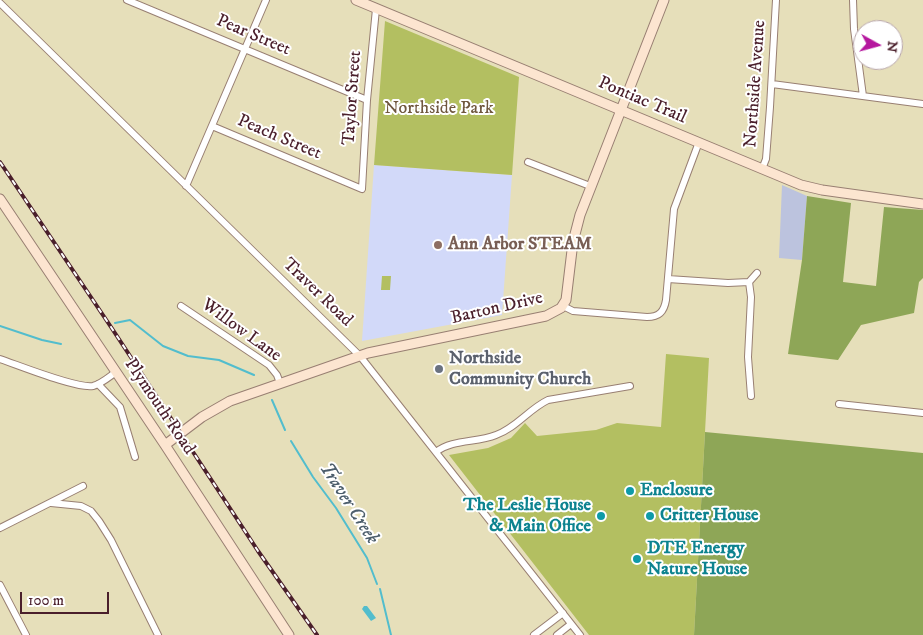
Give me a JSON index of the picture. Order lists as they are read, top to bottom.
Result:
{
  "streets": {
    "main road": ["Pontiac Trail", "Barton Drive", "Plymouth Road"],
    "street": [
      "Pear Street",
      "Northside Avenue",
      "Taylor Street",
      "Peach Street",
      "Traver Road",
      "Willow Lane"
    ]
  },
  "crossings": [
    ["Pear Street", "Taylor Street"],
    ["Northside Avenue", "Pontiac Trail"],
    ["Taylor Street", "Pontiac Trail"],
    ["Taylor Street", "Peach Street"],
    ["Pontiac Trail", "Barton Drive"],
    ["Traver Road", "Barton Drive"],
    ["Barton Drive", "Willow Lane"],
    ["Barton Drive", "Plymouth Road"]
  ],
  "water": ["Traver Creek"],
  "parks": ["Northside Park"],
  "places": [
    "Ann Arbor STEAM",
    "Northside Community Church",
    "Enclosure",
    "The Leslie House & Main Office",
    "Critter House",
    "DTE Energy Nature House"
  ],
  "scale_bar": "100 m",
  "north": "right"
}
